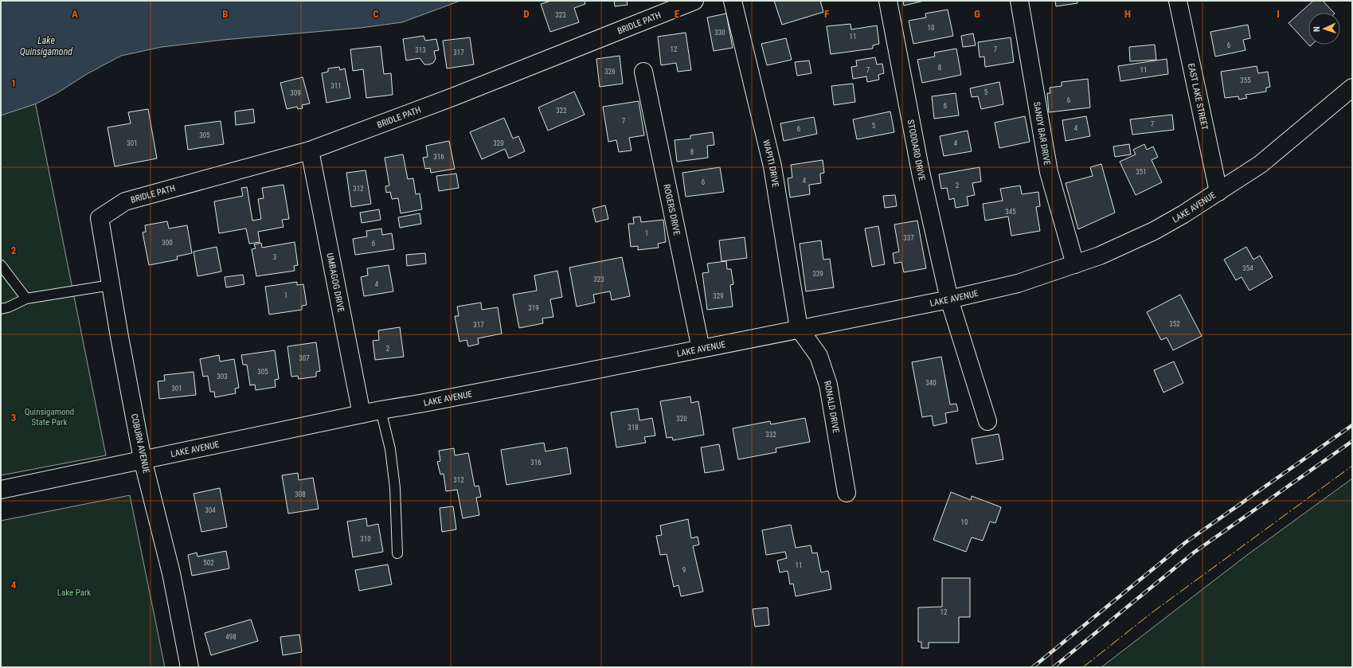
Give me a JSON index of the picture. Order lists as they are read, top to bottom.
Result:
{
  "streets": {
    "street": [
      "BRIDLE PATH",
      "EAST LAKE STREET",
      "SANDY BAR DRIVE",
      "STODDARD DRIVE",
      "WAPITI DRIVE",
      "LAKE AVENUE",
      "ROGERS DRIVE",
      "UMBAGOG DRIVE",
      "RONALD DRIVE",
      "COBURN AVENUE"
    ]
  },
  "crossings": [
    ["BRIDLE PATH", "UMBAGOG DRIVE"],
    ["BRIDLE PATH", "COBURN AVENUE"],
    ["EAST LAKE STREET", "LAKE AVENUE"],
    ["SANDY BAR DRIVE", "LAKE AVENUE"],
    ["STODDARD DRIVE", "LAKE AVENUE"],
    ["WAPITI DRIVE", "LAKE AVENUE"],
    ["WAPITI DRIVE", "RONALD DRIVE"],
    ["LAKE AVENUE", "ROGERS DRIVE"],
    ["LAKE AVENUE", "UMBAGOG DRIVE"],
    ["LAKE AVENUE", "RONALD DRIVE"],
    ["LAKE AVENUE", "COBURN AVENUE"]
  ],
  "water": ["Lake Quinsigamond"],
  "parks": ["Quinsigamond State Park", "Lake Park"],
  "house_numbers": [
    "323",
    "10",
    "330",
    "11",
    "6",
    "12",
    "7",
    "313",
    "317",
    "8",
    "7",
    "11",
    "326",
    "355",
    "311",
    "5",
    "309",
    "6",
    "6",
    "322",
    "7",
    "7",
    "5",
    "4",
    "6",
    "305",
    "301",
    "320",
    "4",
    "8",
    "316",
    "351",
    "4",
    "6",
    "2",
    "312",
    "345",
    "1",
    "337",
    "300",
    "6",
    "3",
    "354",
    "339",
    "323",
    "4",
    "1",
    "329",
    "319",
    "352",
    "317",
    "2",
    "307",
    "305",
    "303",
    "340",
    "301",
    "320",
    "318",
    "332",
    "316",
    "312",
    "308",
    "304",
    "10",
    "310",
    "502",
    "11",
    "9",
    "12",
    "498"
  ],
  "north": "left",
  "grid": {
    "columns": [
      "A",
      "B",
      "C",
      "D",
      "E",
      "F",
      "G",
      "H",
      "I"
    ],
    "rows": [
      "1",
      "2",
      "3",
      "4"
    ]
  }
}
